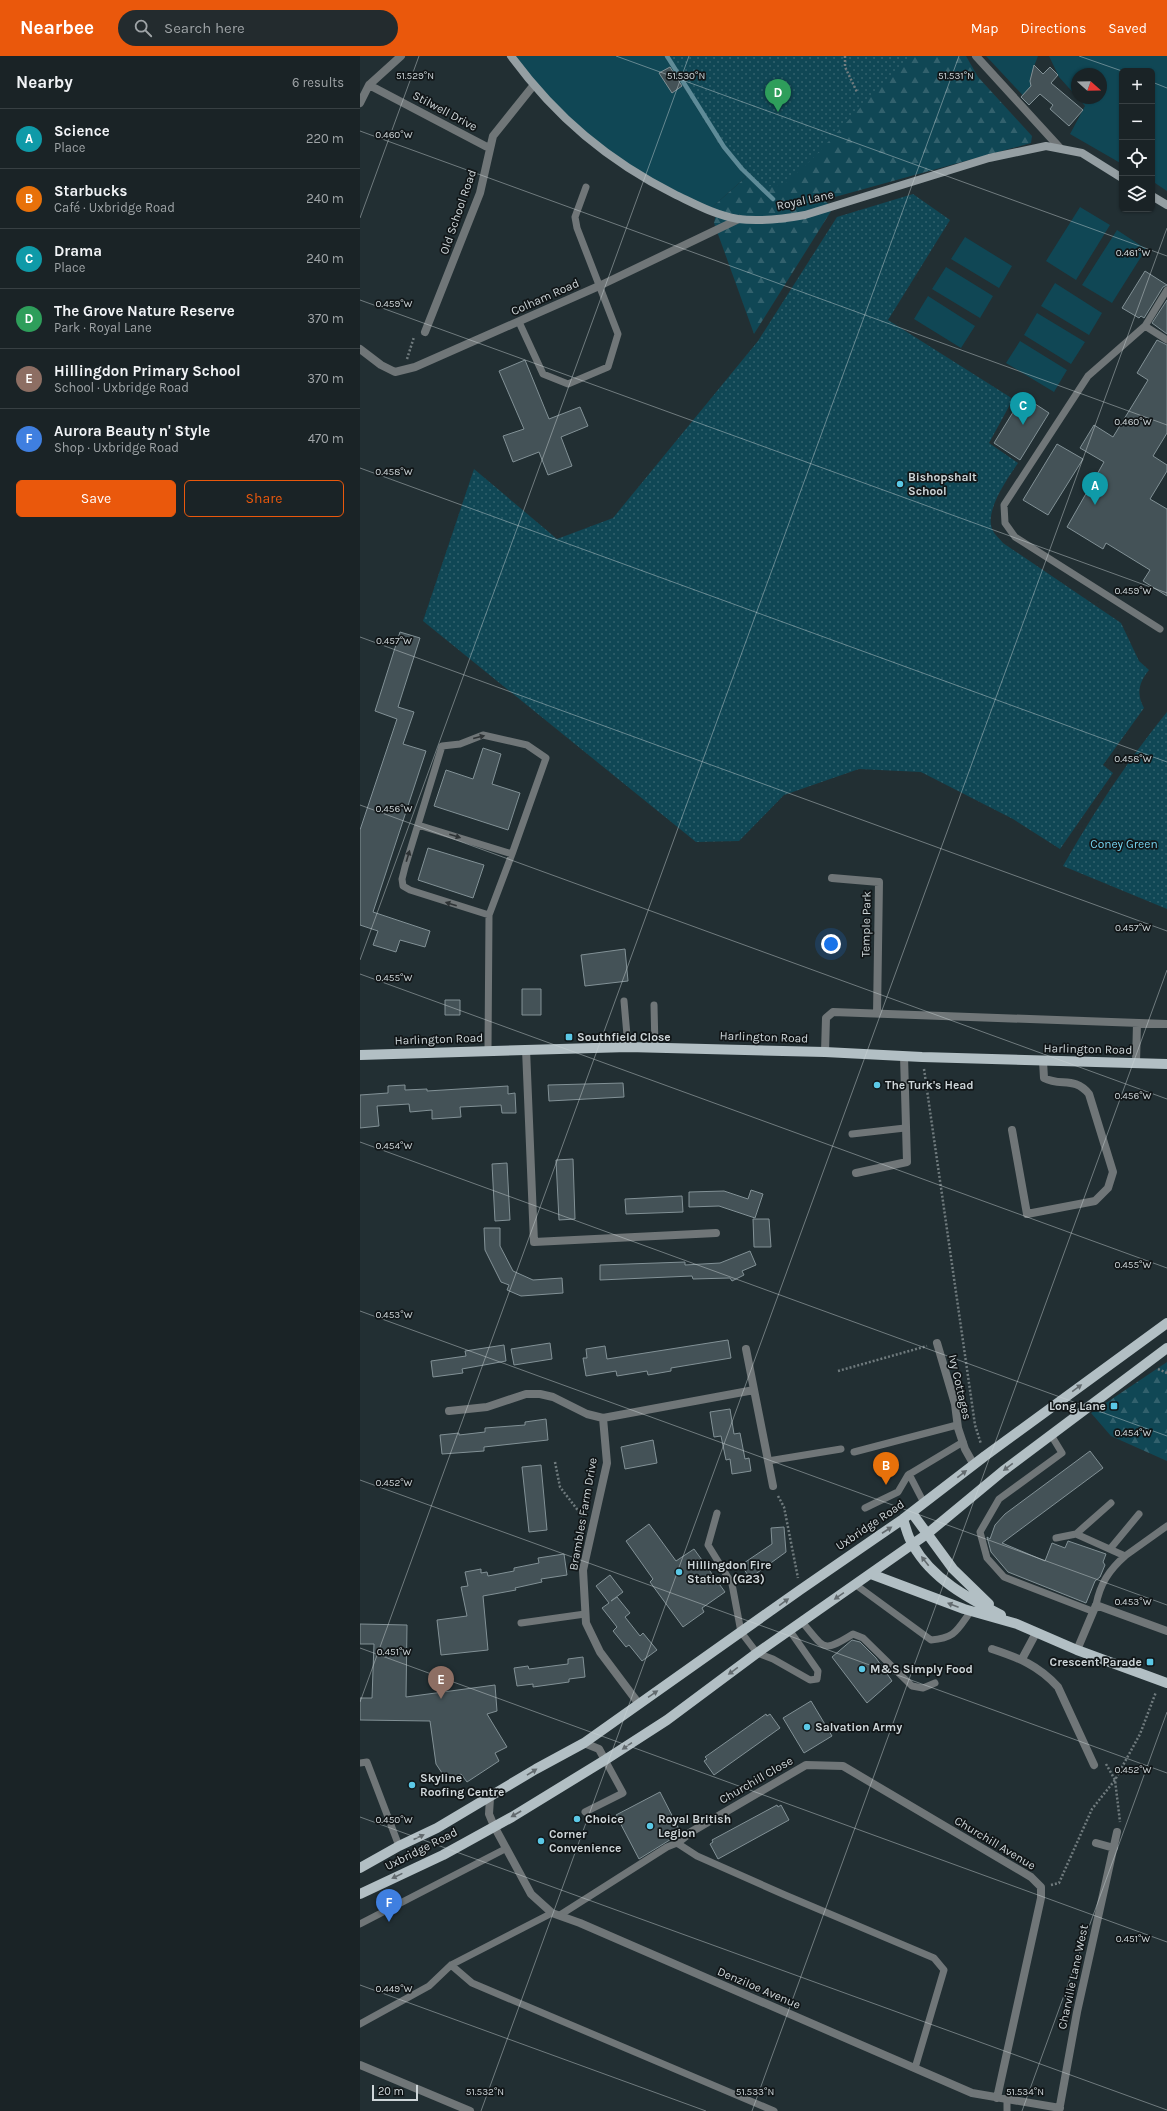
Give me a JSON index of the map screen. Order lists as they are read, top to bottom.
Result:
{
  "streets": {
    "main road": ["Harlington Road", "Uxbridge Road"],
    "street": [
      "Stilwell Drive",
      "Royal Lane",
      "Old School Road",
      "Colham Road",
      "Temple Park",
      "Ivy Cottages",
      "Brambles Farm Drive",
      "Churchill Close",
      "Churchill Avenue",
      "Charville Lane West",
      "Denziloe Avenue"
    ]
  },
  "crossings": [
    ["Stilwell Drive", "Old School Road"],
    ["Royal Lane", "Old School Road"],
    ["Royal Lane", "Colham Road"],
    ["Ivy Cottages", "Uxbridge Road"],
    ["Brambles Farm Drive", "Uxbridge Road"],
    ["Uxbridge Road", "Denziloe Avenue"],
    ["Churchill Close", "Churchill Avenue"],
    ["Churchill Avenue", "Denziloe Avenue"],
    ["Charville Lane West", "Denziloe Avenue"]
  ],
  "parks": ["Coney Green"],
  "places": {
    "other": [
      "Bishopshalt School",
      "The Turk's Head",
      "Hillingdon Fire Station (G23)",
      "M&S Simply Food",
      "Salvation Army",
      "Skyline Roofing Centre",
      "Choice",
      "Royal British Legion",
      "Corner Convenience"
    ],
    "transit": ["Southfield Close", "Long Lane", "Crescent Parade"]
  },
  "scale_bar": "20 m",
  "north": "right",
  "page": {
    "header": "Nearbee",
    "search": "Search here",
    "nav": ["Map", "Directions", "Saved"],
    "heading": ["Nearby", "6 results"],
    "map_buttons": ["+", "−"],
    "pins": [
      "D",
      "C",
      "A",
      "B",
      "E",
      "F"
    ],
    "list": [
      {
        "mark": "A",
        "name": "Science",
        "note": "Place",
        "value": "220 m"
      },
      {
        "mark": "B",
        "name": "Starbucks",
        "note": "Café · Uxbridge Road",
        "value": "240 m"
      },
      {
        "mark": "C",
        "name": "Drama",
        "note": "Place",
        "value": "240 m"
      },
      {
        "mark": "D",
        "name": "The Grove Nature Reserve",
        "note": "Park · Royal Lane",
        "value": "370 m"
      },
      {
        "mark": "E",
        "name": "Hillingdon Primary School",
        "note": "School · Uxbridge Road",
        "value": "370 m"
      },
      {
        "mark": "F",
        "name": "Aurora Beauty n' Style",
        "note": "Shop · Uxbridge Road",
        "value": "470 m"
      }
    ],
    "buttons": ["Save", "Share"],
    "scale": "20 m"
  },
  "coordinates": [
    "51.531°N",
    "51.529°N",
    "51.530°N",
    "0.460°W",
    "0.461°W",
    "0.459°W",
    "0.458°W",
    "0.457°W",
    "0.456°W",
    "0.455°W",
    "0.454°W",
    "0.453°W",
    "0.452°W",
    "0.451°W",
    "0.450°W",
    "0.449°W",
    "51.532°N",
    "51.533°N",
    "51.534°N"
  ]
}
